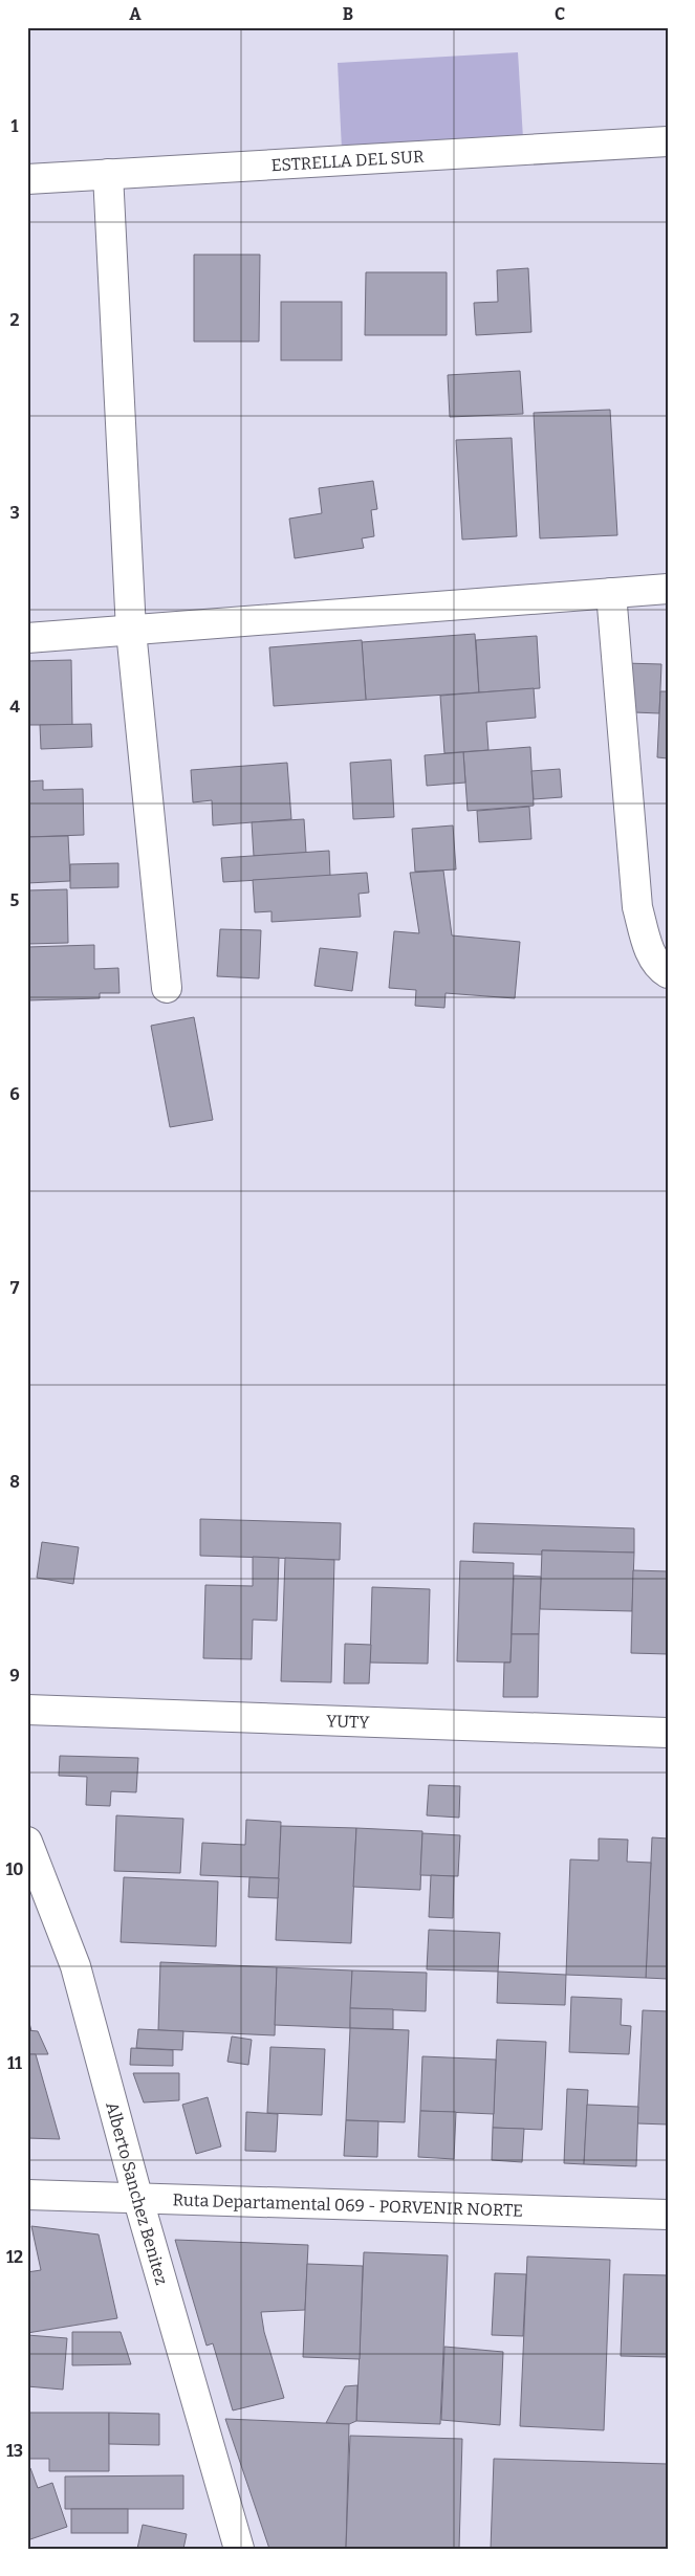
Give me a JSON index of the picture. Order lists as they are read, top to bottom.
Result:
{
  "streets": {
    "street": [
      "ESTRELLA DEL SUR",
      "YUTY",
      "Alberto Sanchez Benitez",
      "Ruta Departamental 069 - PORVENIR NORTE"
    ]
  },
  "crossings": [
    ["Alberto Sanchez Benitez", "Ruta Departamental 069 - PORVENIR NORTE"]
  ],
  "grid": {
    "columns": ["A", "B", "C"],
    "rows": [
      "1",
      "2",
      "3",
      "4",
      "5",
      "6",
      "7",
      "8",
      "9",
      "10",
      "11",
      "12",
      "13"
    ]
  }
}
